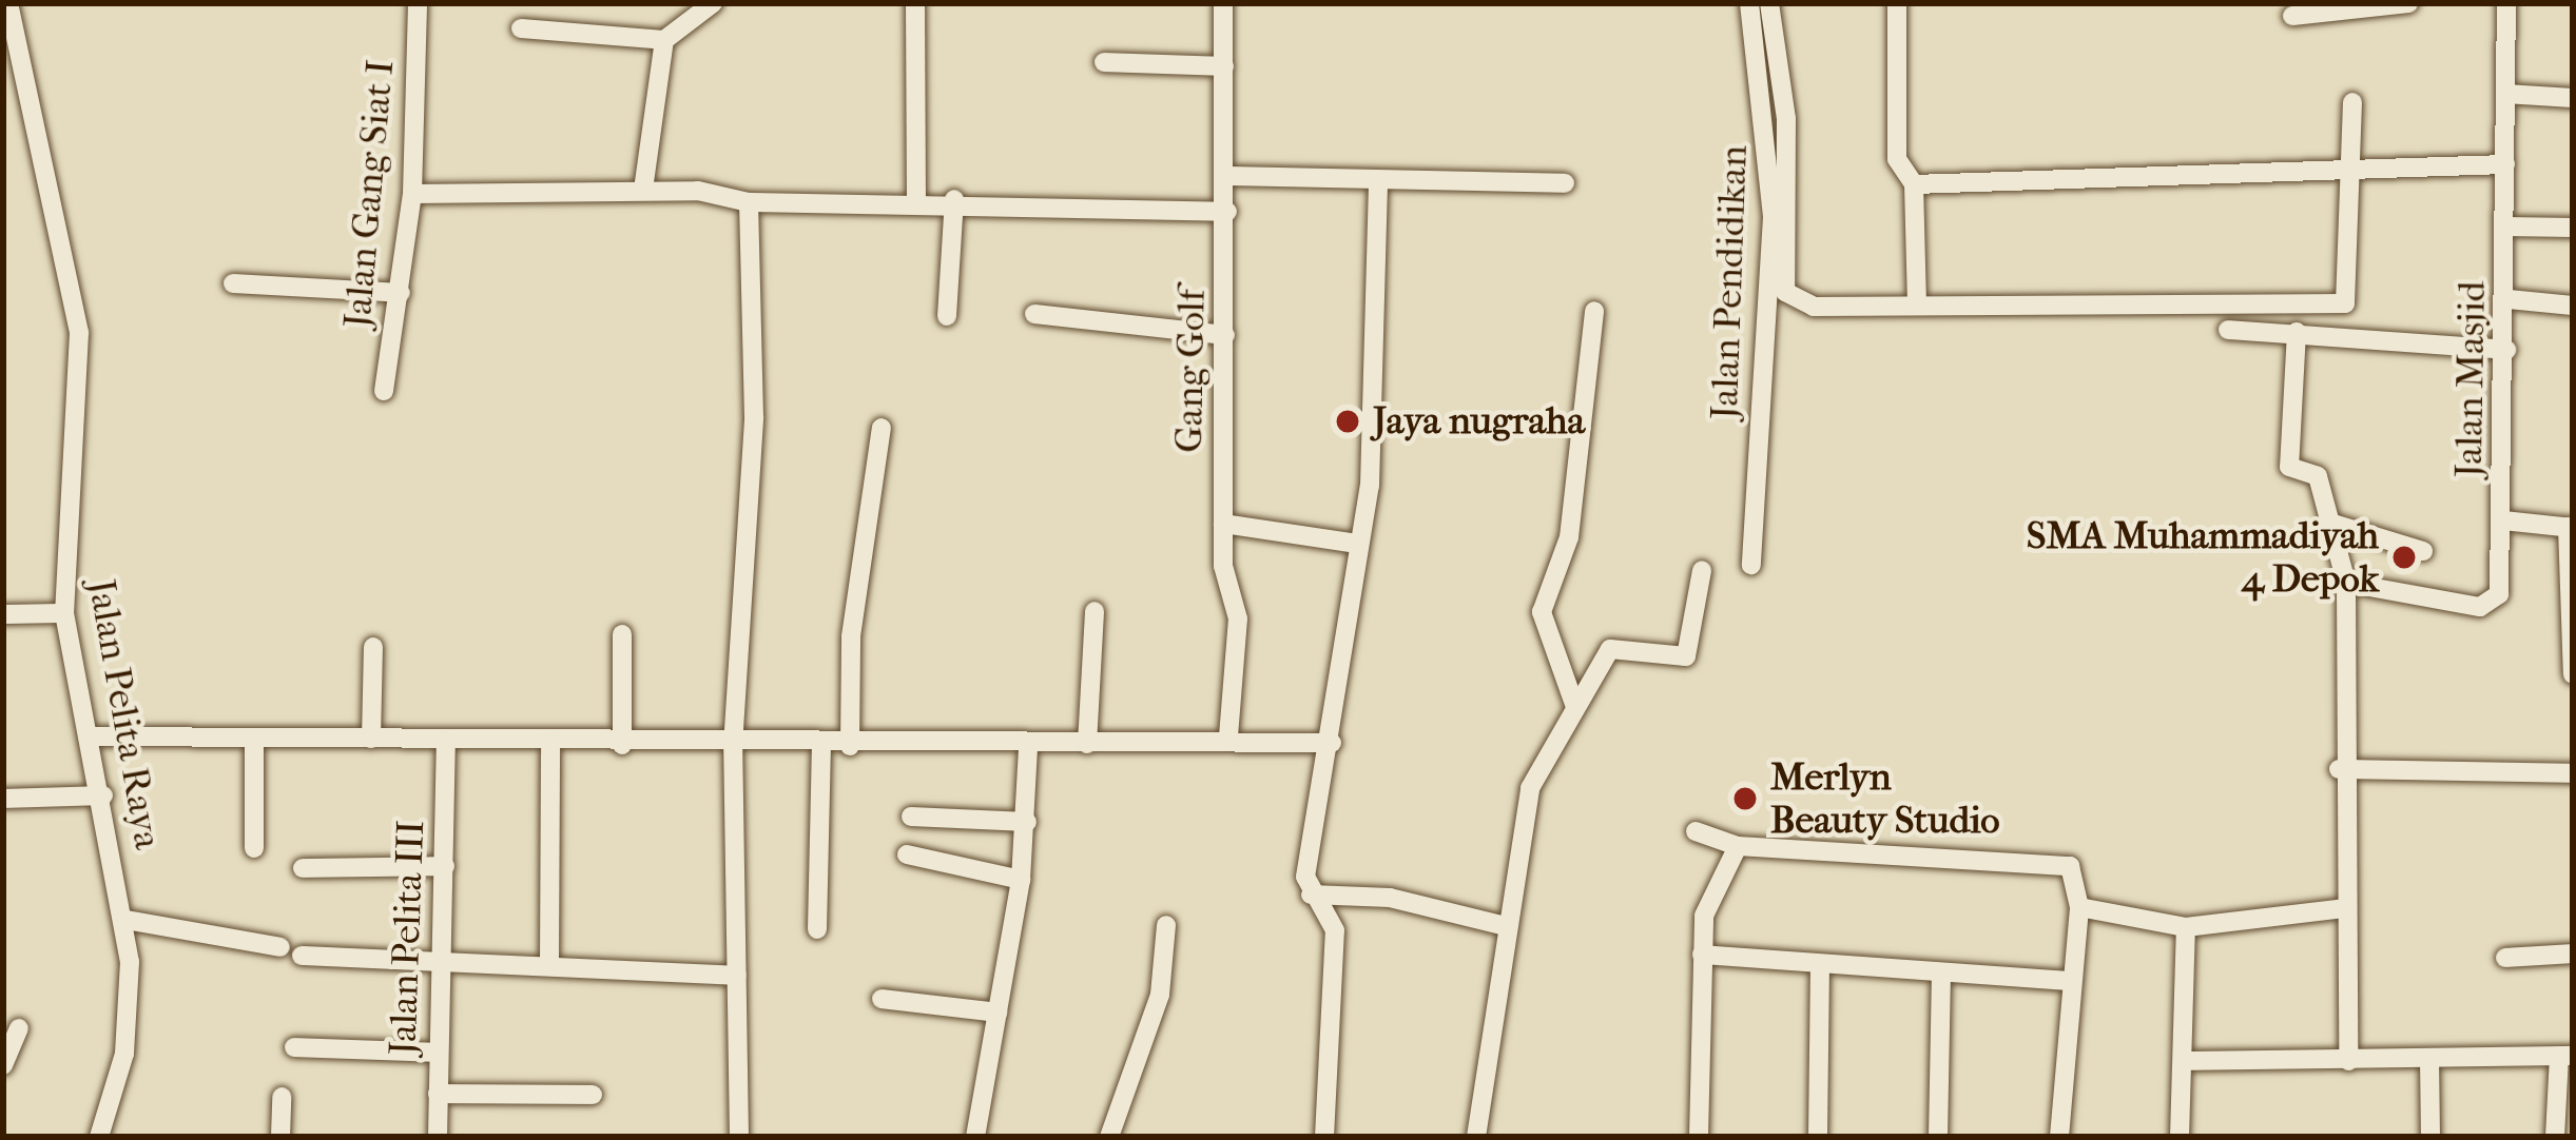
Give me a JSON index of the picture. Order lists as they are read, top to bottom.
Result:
{
  "streets": {
    "street": [
      "Jalan Gang Siat I",
      "Jalan Pendidikan",
      "Gang Golf",
      "Jalan Masjid",
      "Jalan Pelita Raya",
      "Jalan Pelita III"
    ]
  },
  "places": ["Jaya nugraha", "SMA Muhammadiyah 4 Depok", "Merlyn Beauty Studio"]
}
